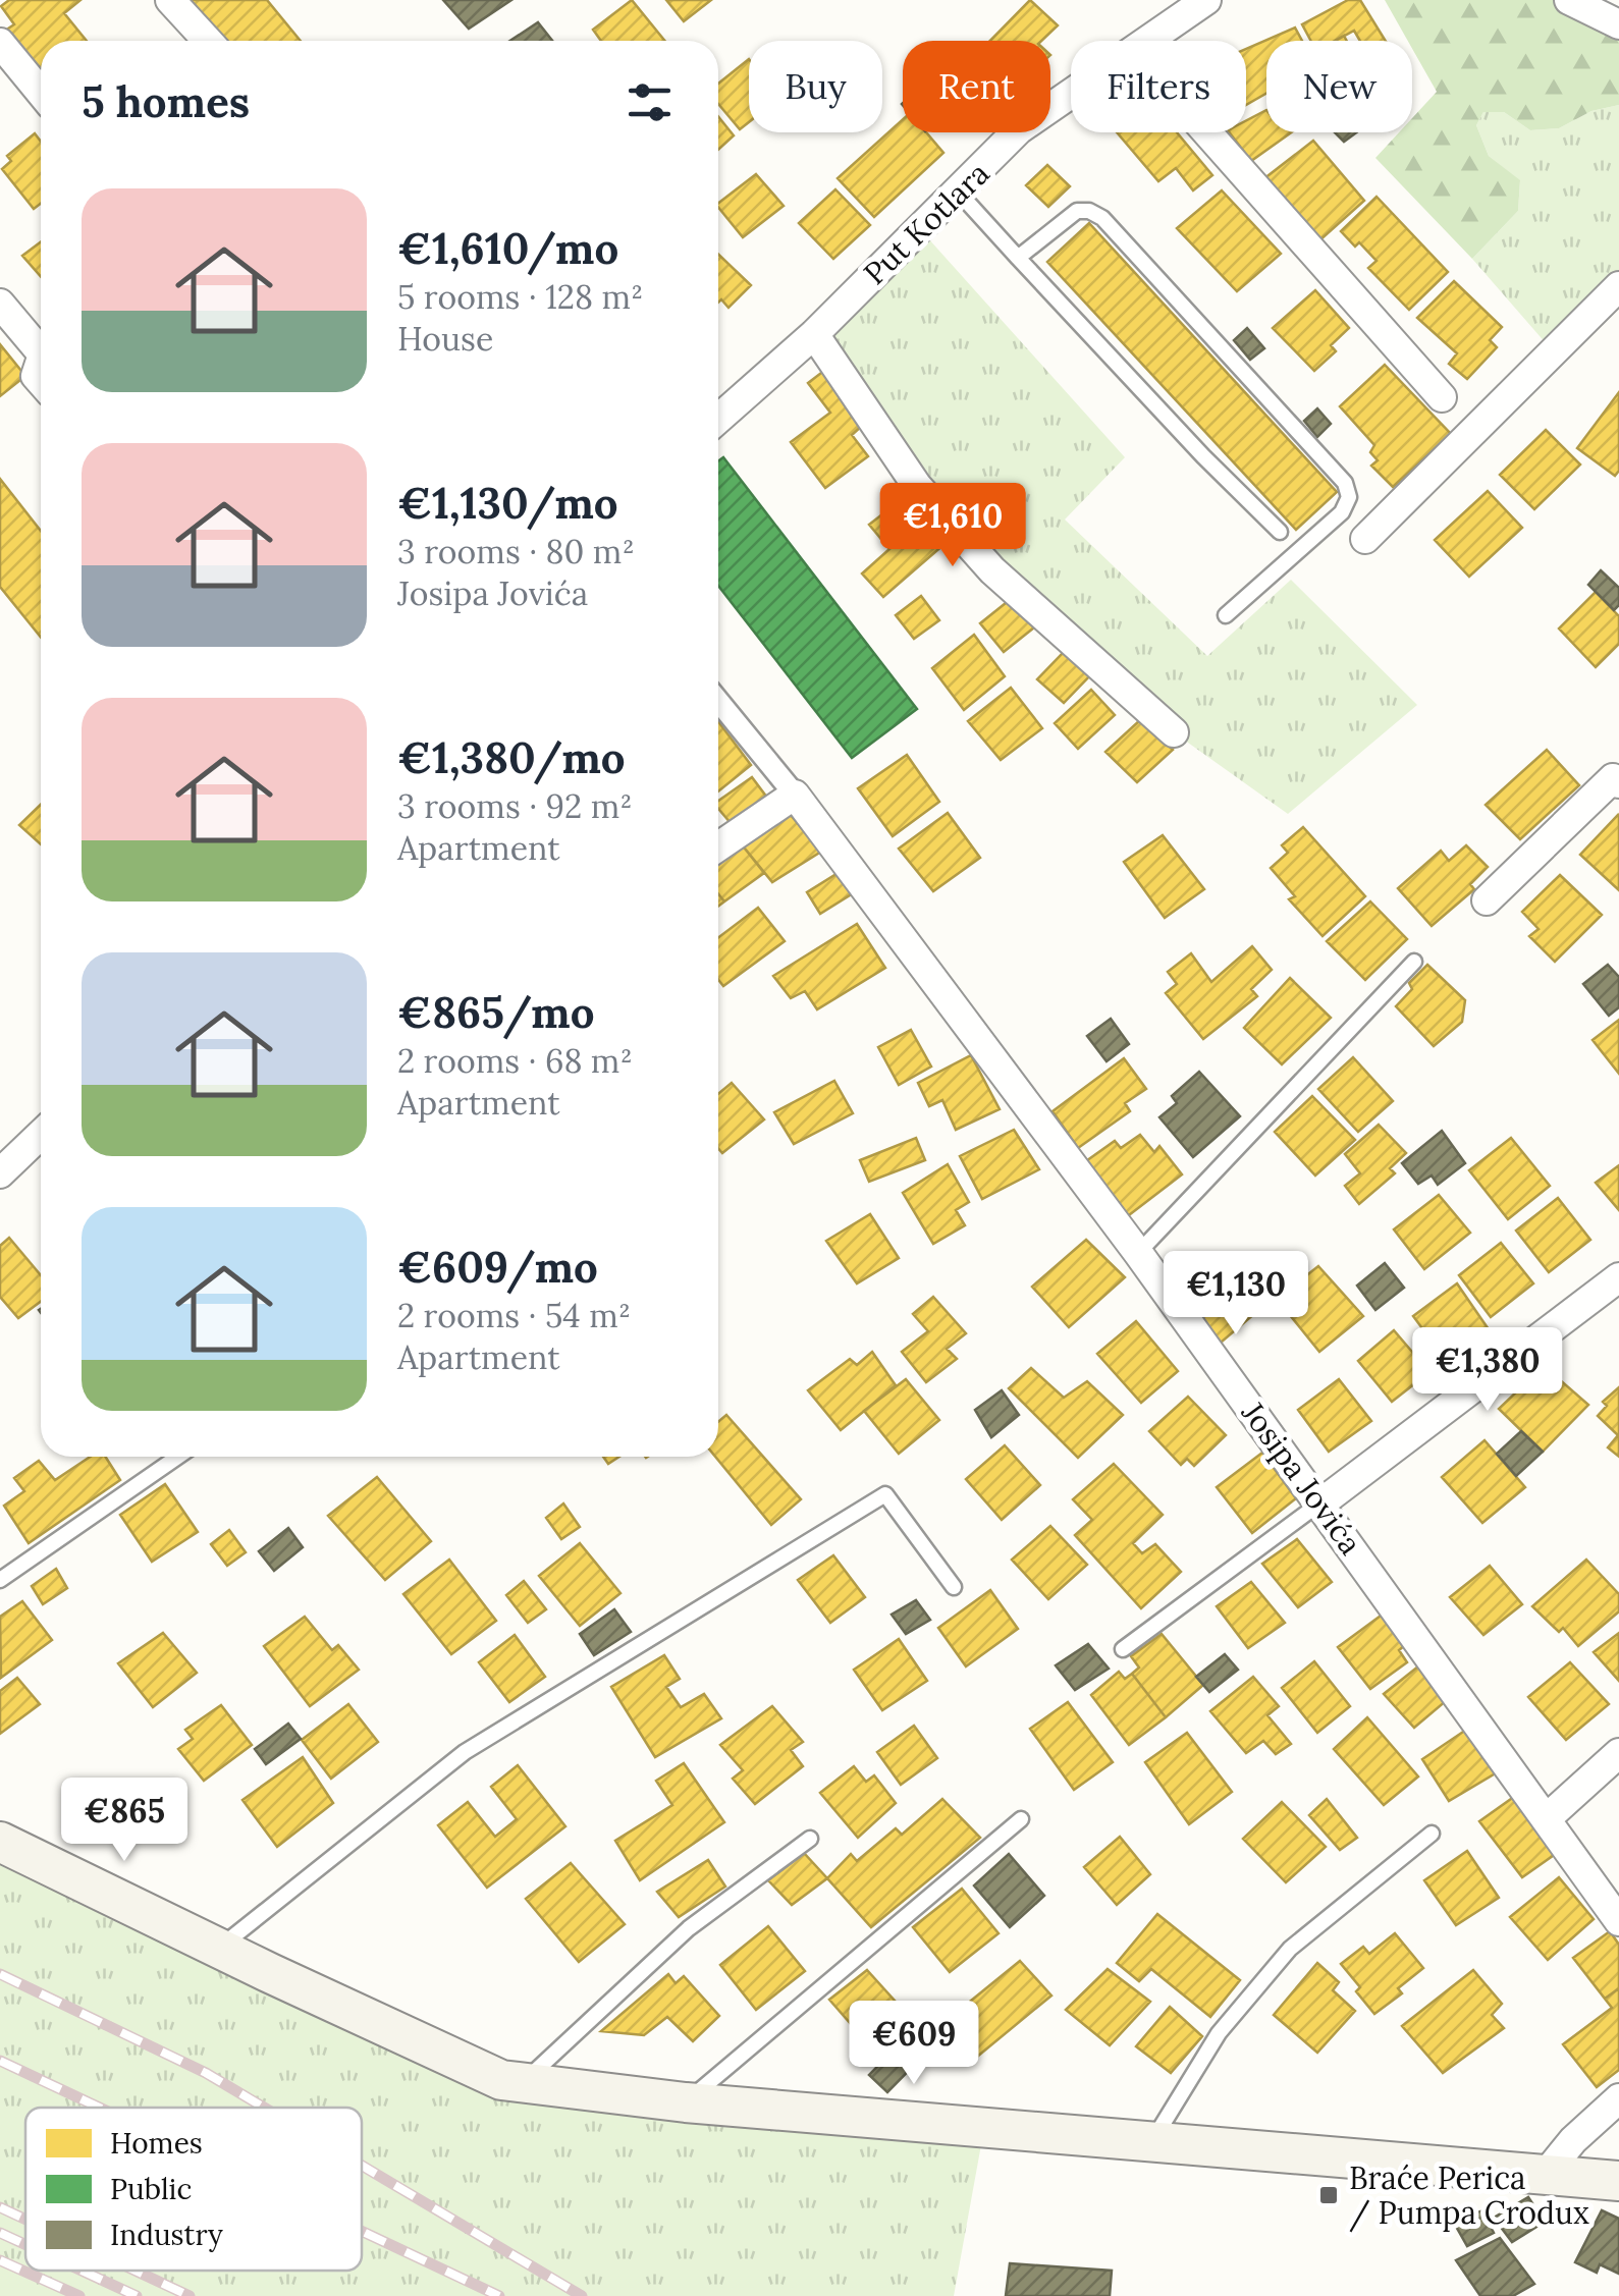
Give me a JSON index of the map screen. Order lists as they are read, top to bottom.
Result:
{
  "streets": {
    "street": ["Put Kotlara", "Josipa Jovića"]
  },
  "places": {
    "transit": ["Braće Perica / Pumpa Crodux"]
  },
  "legend": ["Homes", "Public", "Industry"],
  "page": {
    "chip": [
      "Buy",
      "Rent",
      "Filters",
      "New"
    ],
    "heading": "5 homes",
    "list": [
      {
        "name": "€1,610/mo",
        "note": "5 rooms · 128 m² · House"
      },
      {
        "name": "€1,130/mo",
        "note": "3 rooms · 80 m² · Josipa Jovića"
      },
      {
        "name": "€1,380/mo",
        "note": "3 rooms · 92 m² · Apartment"
      },
      {
        "name": "€865/mo",
        "note": "2 rooms · 68 m² · Apartment"
      },
      {
        "name": "€609/mo",
        "note": "2 rooms · 54 m² · Apartment"
      }
    ],
    "price": [
      "€1,610",
      "€1,130",
      "€1,380",
      "€865",
      "€609"
    ]
  }
}
